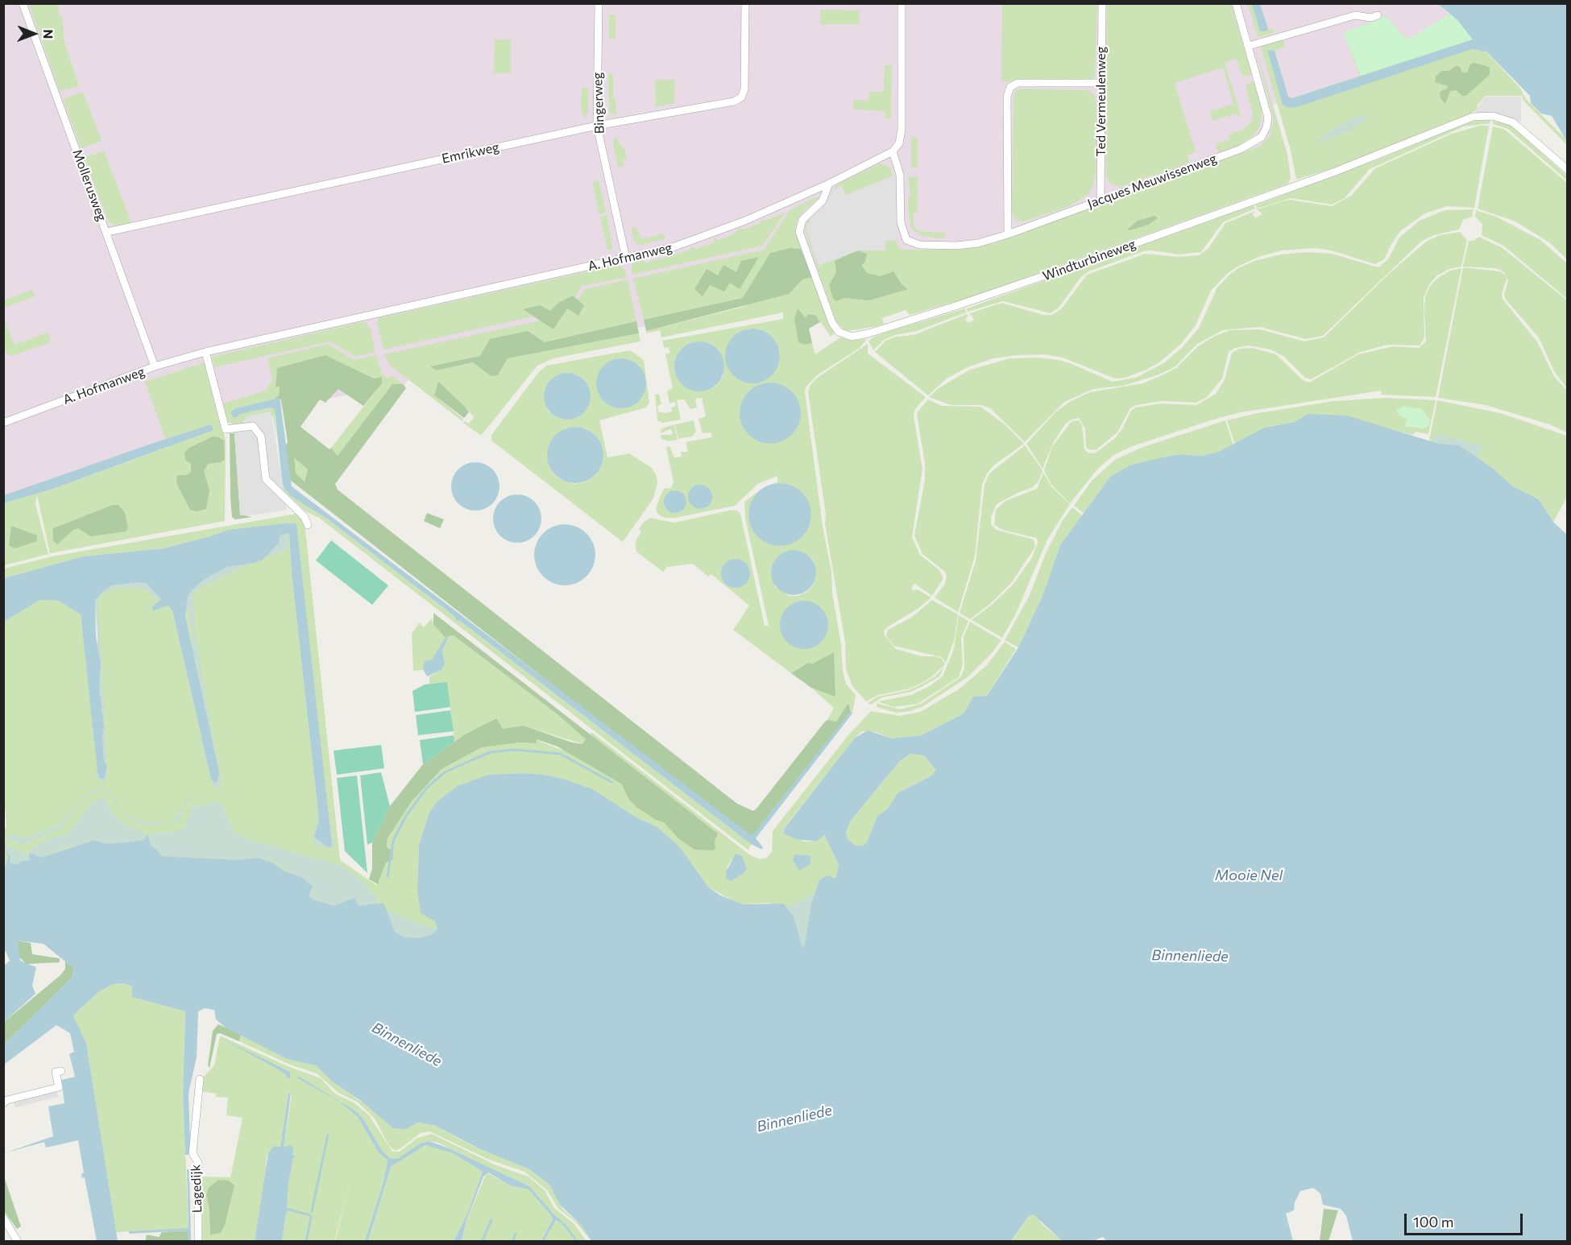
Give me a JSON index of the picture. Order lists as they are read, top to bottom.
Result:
{
  "streets": {
    "street": [
      "Ted Vermeulenweg",
      "Bingerweg",
      "Emrikweg",
      "Jacques Meuwissenweg",
      "Mollerusweg",
      "A. Hofmanweg",
      "Windturbineweg",
      "Lagedijk"
    ]
  },
  "crossings": [
    ["Ted Vermeulenweg", "Jacques Meuwissenweg"],
    ["Bingerweg", "Emrikweg"],
    ["Bingerweg", "A. Hofmanweg"],
    ["Emrikweg", "Mollerusweg"],
    ["Jacques Meuwissenweg", "A. Hofmanweg"],
    ["Mollerusweg", "A. Hofmanweg"],
    ["A. Hofmanweg", "Windturbineweg"]
  ],
  "water": ["Mooie Nel", "Binnenliede"],
  "scale_bar": "100 m",
  "north": "right"
}
